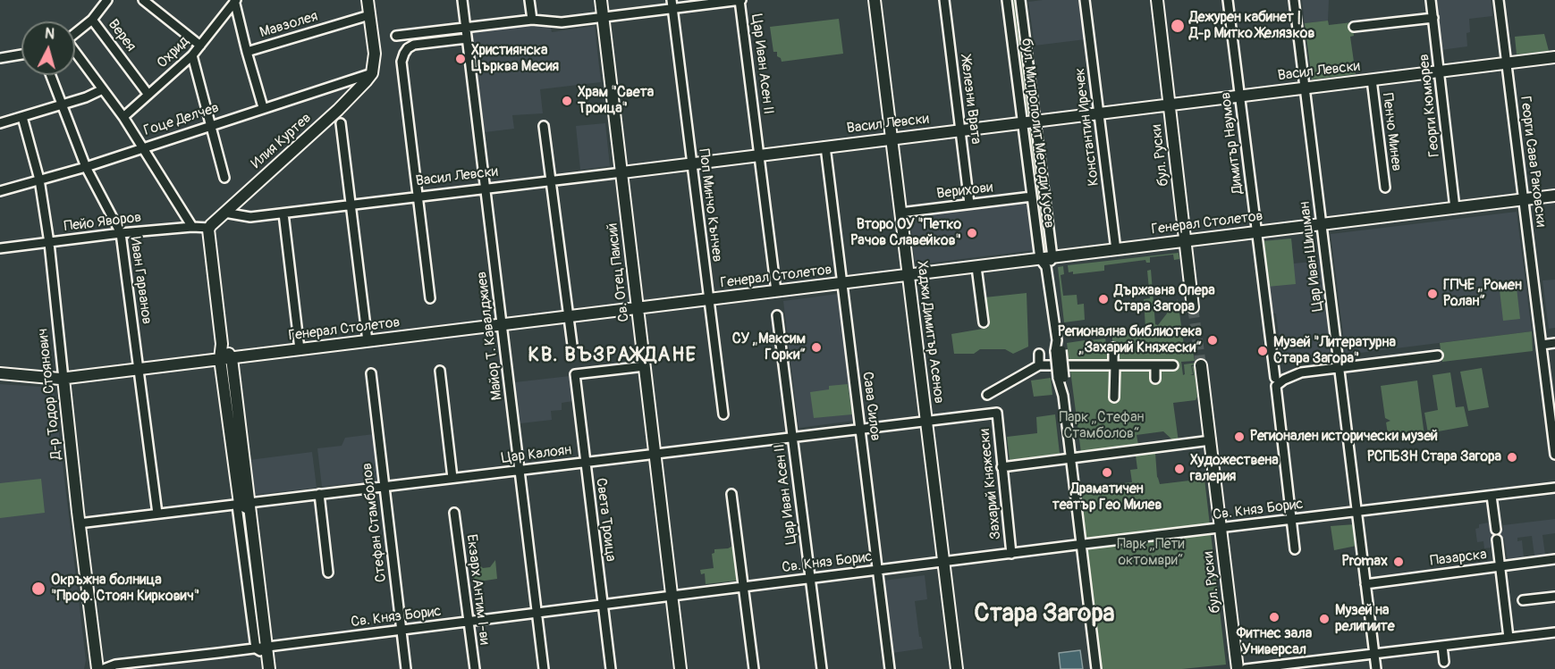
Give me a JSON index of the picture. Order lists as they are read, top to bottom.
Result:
{
  "streets": {
    "street": [
      "Мавзолея",
      "Верея",
      "Охрид",
      "Цар Иван Асен II",
      "Васил Левски",
      "Железни Врата",
      "Георги Кюмюрев",
      "Гоце Делчев",
      "Константин Иречек",
      "Пенчо Минев",
      "бул. Митрополит Методи Кусев",
      "Илия Куртев",
      "Димитър Наумов",
      "бул. Руски",
      "Георги Сава Раковски",
      "Верихови",
      "Поп Минчо Кънчев",
      "Пейо Яворов",
      "Генерал Столетов",
      "Цар Иван Шишман",
      "Св. Отец Паисий",
      "Иван Гарванов",
      "Хаджи Димитър Асенов",
      "Майор Т. Кавалджиев",
      "Д-р Тодор Стоянович",
      "Сава Силов",
      "Цар Калоян",
      "Захарий Княжески",
      "Св. Княз Борис",
      "Света Троица",
      "Стефан Стамболов",
      "Пазарска",
      "Екзарх Антим I-ви"
    ]
  },
  "crossings": [
    ["Верея", "Охрид"],
    ["Цар Иван Асен II", "Васил Левски"],
    ["Цар Иван Асен II", "Генерал Столетов"],
    ["Цар Иван Асен II", "Цар Калоян"],
    ["Цар Иван Асен II", "Св. Княз Борис"],
    ["Васил Левски", "Железни Врата"],
    ["Васил Левски", "Георги Кюмюрев"],
    ["Васил Левски", "Константин Иречек"],
    ["Васил Левски", "Пенчо Минев"],
    ["Васил Левски", "бул. Митрополит Методи Кусев"],
    ["Васил Левски", "Илия Куртев"],
    ["Васил Левски", "Димитър Наумов"],
    ["Васил Левски", "бул. Руски"],
    ["Васил Левски", "Георги Сава Раковски"],
    ["Васил Левски", "Поп Минчо Кънчев"],
    ["Васил Левски", "Цар Иван Шишман"],
    ["Васил Левски", "Св. Отец Паисий"],
    ["Васил Левски", "Хаджи Димитър Асенов"],
    ["Васил Левски", "Майор Т. Кавалджиев"],
    ["Васил Левски", "Сава Силов"],
    ["Железни Врата", "Верихови"],
    ["Георги Кюмюрев", "Генерал Столетов"],
    ["Гоце Делчев", "Илия Куртев"],
    ["Гоце Делчев", "Иван Гарванов"],
    ["Гоце Делчев", "Д-р Тодор Стоянович"],
    ["Константин Иречек", "Генерал Столетов"],
    ["бул. Митрополит Методи Кусев", "Верихови"],
    ["бул. Митрополит Методи Кусев", "Генерал Столетов"],
    ["бул. Митрополит Методи Кусев", "Св. Княз Борис"],
    ["Илия Куртев", "Пейо Яворов"],
    ["Димитър Наумов", "Генерал Столетов"],
    ["Димитър Наумов", "Св. Княз Борис"],
    ["бул. Руски", "Генерал Столетов"],
    ["бул. Руски", "Св. Княз Борис"],
    ["Георги Сава Раковски", "Генерал Столетов"],
    ["Верихови", "Хаджи Димитър Асенов"],
    ["Поп Минчо Кънчев", "Генерал Столетов"],
    ["Пейо Яворов", "Иван Гарванов"],
    ["Пейо Яворов", "Д-р Тодор Стоянович"],
    ["Генерал Столетов", "Цар Иван Шишман"],
    ["Генерал Столетов", "Св. Отец Паисий"],
    ["Генерал Столетов", "Иван Гарванов"],
    ["Генерал Столетов", "Хаджи Димитър Асенов"],
    ["Генерал Столетов", "Майор Т. Кавалджиев"],
    ["Генерал Столетов", "Д-р Тодор Стоянович"],
    ["Генерал Столетов", "Сава Силов"],
    ["Цар Иван Шишман", "Св. Княз Борис"],
    ["Цар Иван Шишман", "Пазарска"],
    ["Св. Отец Паисий", "Цар Калоян"],
    ["Св. Отец Паисий", "Св. Княз Борис"],
    ["Св. Отец Паисий", "Света Троица"],
    ["Иван Гарванов", "Цар Калоян"],
    ["Хаджи Димитър Асенов", "Цар Калоян"],
    ["Хаджи Димитър Асенов", "Св. Княз Борис"],
    ["Майор Т. Кавалджиев", "Цар Калоян"],
    ["Майор Т. Кавалджиев", "Св. Княз Борис"],
    ["Д-р Тодор Стоянович", "Цар Калоян"],
    ["Сава Силов", "Цар Калоян"],
    ["Сава Силов", "Св. Княз Борис"],
    ["Цар Калоян", "Захарий Княжески"],
    ["Цар Калоян", "Света Троица"],
    ["Цар Калоян", "Стефан Стамболов"],
    ["Захарий Княжески", "Св. Княз Борис"],
    ["Св. Княз Борис", "Света Троица"],
    ["Св. Княз Борис", "Стефан Стамболов"],
    ["Св. Княз Борис", "Екзарх Антим I-ви"]
  ],
  "districts": ["КВ. ВЪЗРАЖДАНЕ", "Стара Загора"],
  "parks": ["Парк „Стефан Стамболов“", "Парк „Пети октомври“"],
  "places": [
    "Дежурен кабинет | Д-р Митко Желязков",
    "Християнска Църква Месия",
    "Храм \"Света Троица\"",
    "Второ ОУ \"Петко Рачов Славейков\"",
    "ГПЧЕ „Ромен Ролан“",
    "Държавна Опера Стара Загора",
    "Регионална библиотека „Захарий Княжески“",
    "СУ „Максим Горки“",
    "Музей \"Литературна Стара Загора\"",
    "Регионален исторически музей",
    "РСПБЗН Стара Загора",
    "Художествена галерия",
    "Драматичен театър Гео Милев",
    "Promax",
    "Окръжна болница \"Проф. Стоян Киркович\"",
    "Фитнес зала Универсал",
    "Музей на религиите"
  ],
  "north": "top"
}
